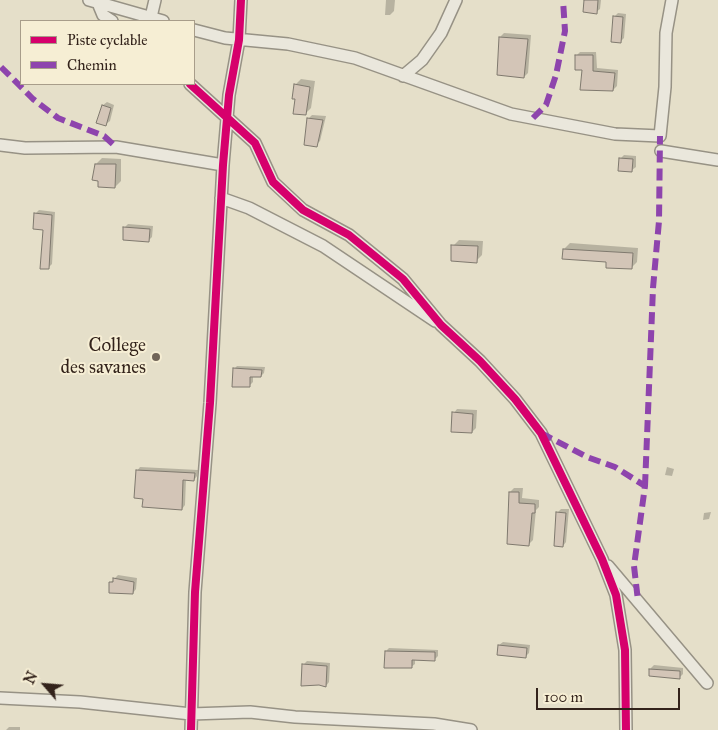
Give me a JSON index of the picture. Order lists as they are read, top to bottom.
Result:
{
  "places": ["College des savanes"],
  "legend": ["Piste cyclable", "Chemin"],
  "scale_bar": "100 m",
  "north": "top left"
}
